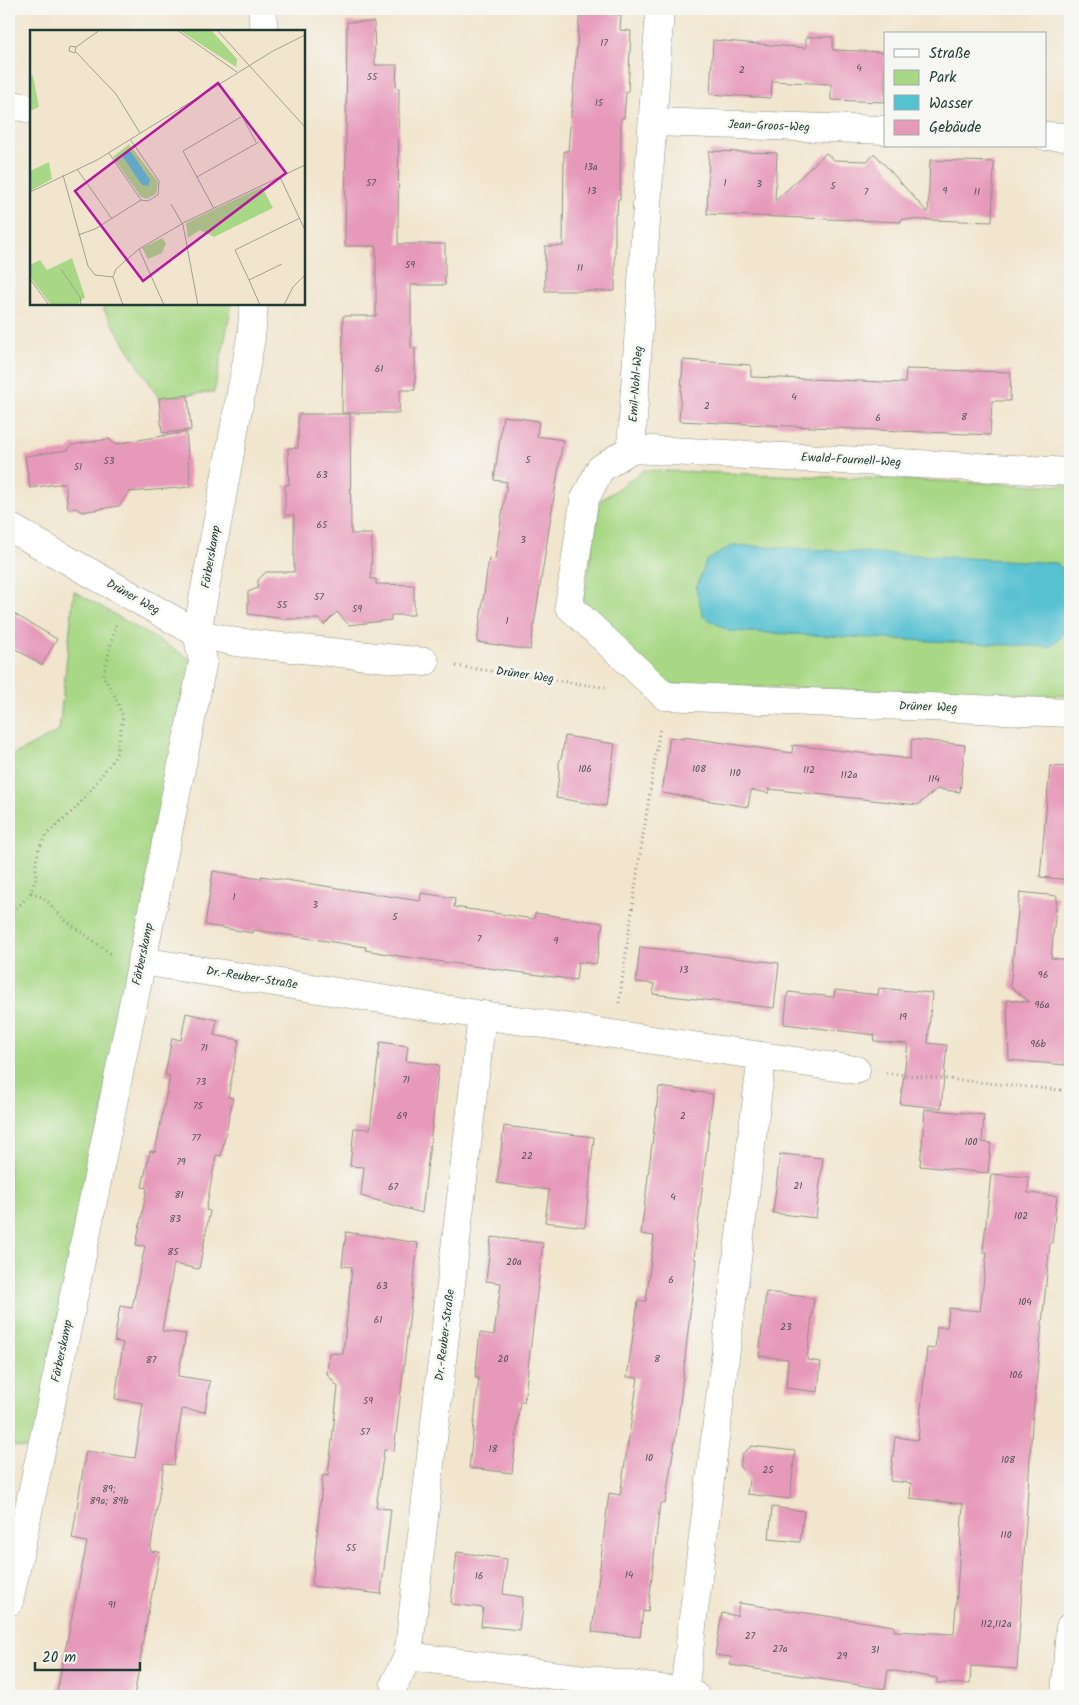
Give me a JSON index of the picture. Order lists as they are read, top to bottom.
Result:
{
  "streets": {
    "street": [
      "Jean-Groos-Weg",
      "Emil-Nohl-Weg",
      "Ewald-Fournell-Weg",
      "Färberskamp",
      "Drüner Weg",
      "Dr.-Reuber-Straße"
    ]
  },
  "crossings": [
    ["Jean-Groos-Weg", "Emil-Nohl-Weg"],
    ["Emil-Nohl-Weg", "Ewald-Fournell-Weg"],
    ["Färberskamp", "Drüner Weg"],
    ["Färberskamp", "Dr.-Reuber-Straße"]
  ],
  "house_numbers": [
    "17",
    "4",
    "2",
    "55",
    "15",
    "13a",
    "57",
    "1",
    "3",
    "5",
    "13",
    "9",
    "7",
    "11",
    "59",
    "11",
    "61",
    "4",
    "2",
    "8",
    "6",
    "5",
    "53",
    "51",
    "63",
    "65",
    "3",
    "57",
    "55",
    "59",
    "1",
    "106",
    "108",
    "112",
    "110",
    "112a",
    "114",
    "1",
    "3",
    "5",
    "7",
    "9",
    "13",
    "96",
    "96a",
    "19",
    "96b",
    "71",
    "71",
    "73",
    "75",
    "69",
    "2",
    "77",
    "100",
    "22",
    "79",
    "21",
    "67",
    "81",
    "4",
    "102",
    "83",
    "85",
    "20a",
    "6",
    "63",
    "104",
    "61",
    "23",
    "20",
    "8",
    "87",
    "106",
    "59",
    "57",
    "18",
    "10",
    "108",
    "25",
    "89; 89a; 89b",
    "110",
    "55",
    "14",
    "16",
    "91",
    "112,112a",
    "27",
    "27a",
    "31",
    "29"
  ],
  "legend": [
    "Straße",
    "Park",
    "Wasser",
    "Gebäude"
  ],
  "scale_bar": "20 m"
}
